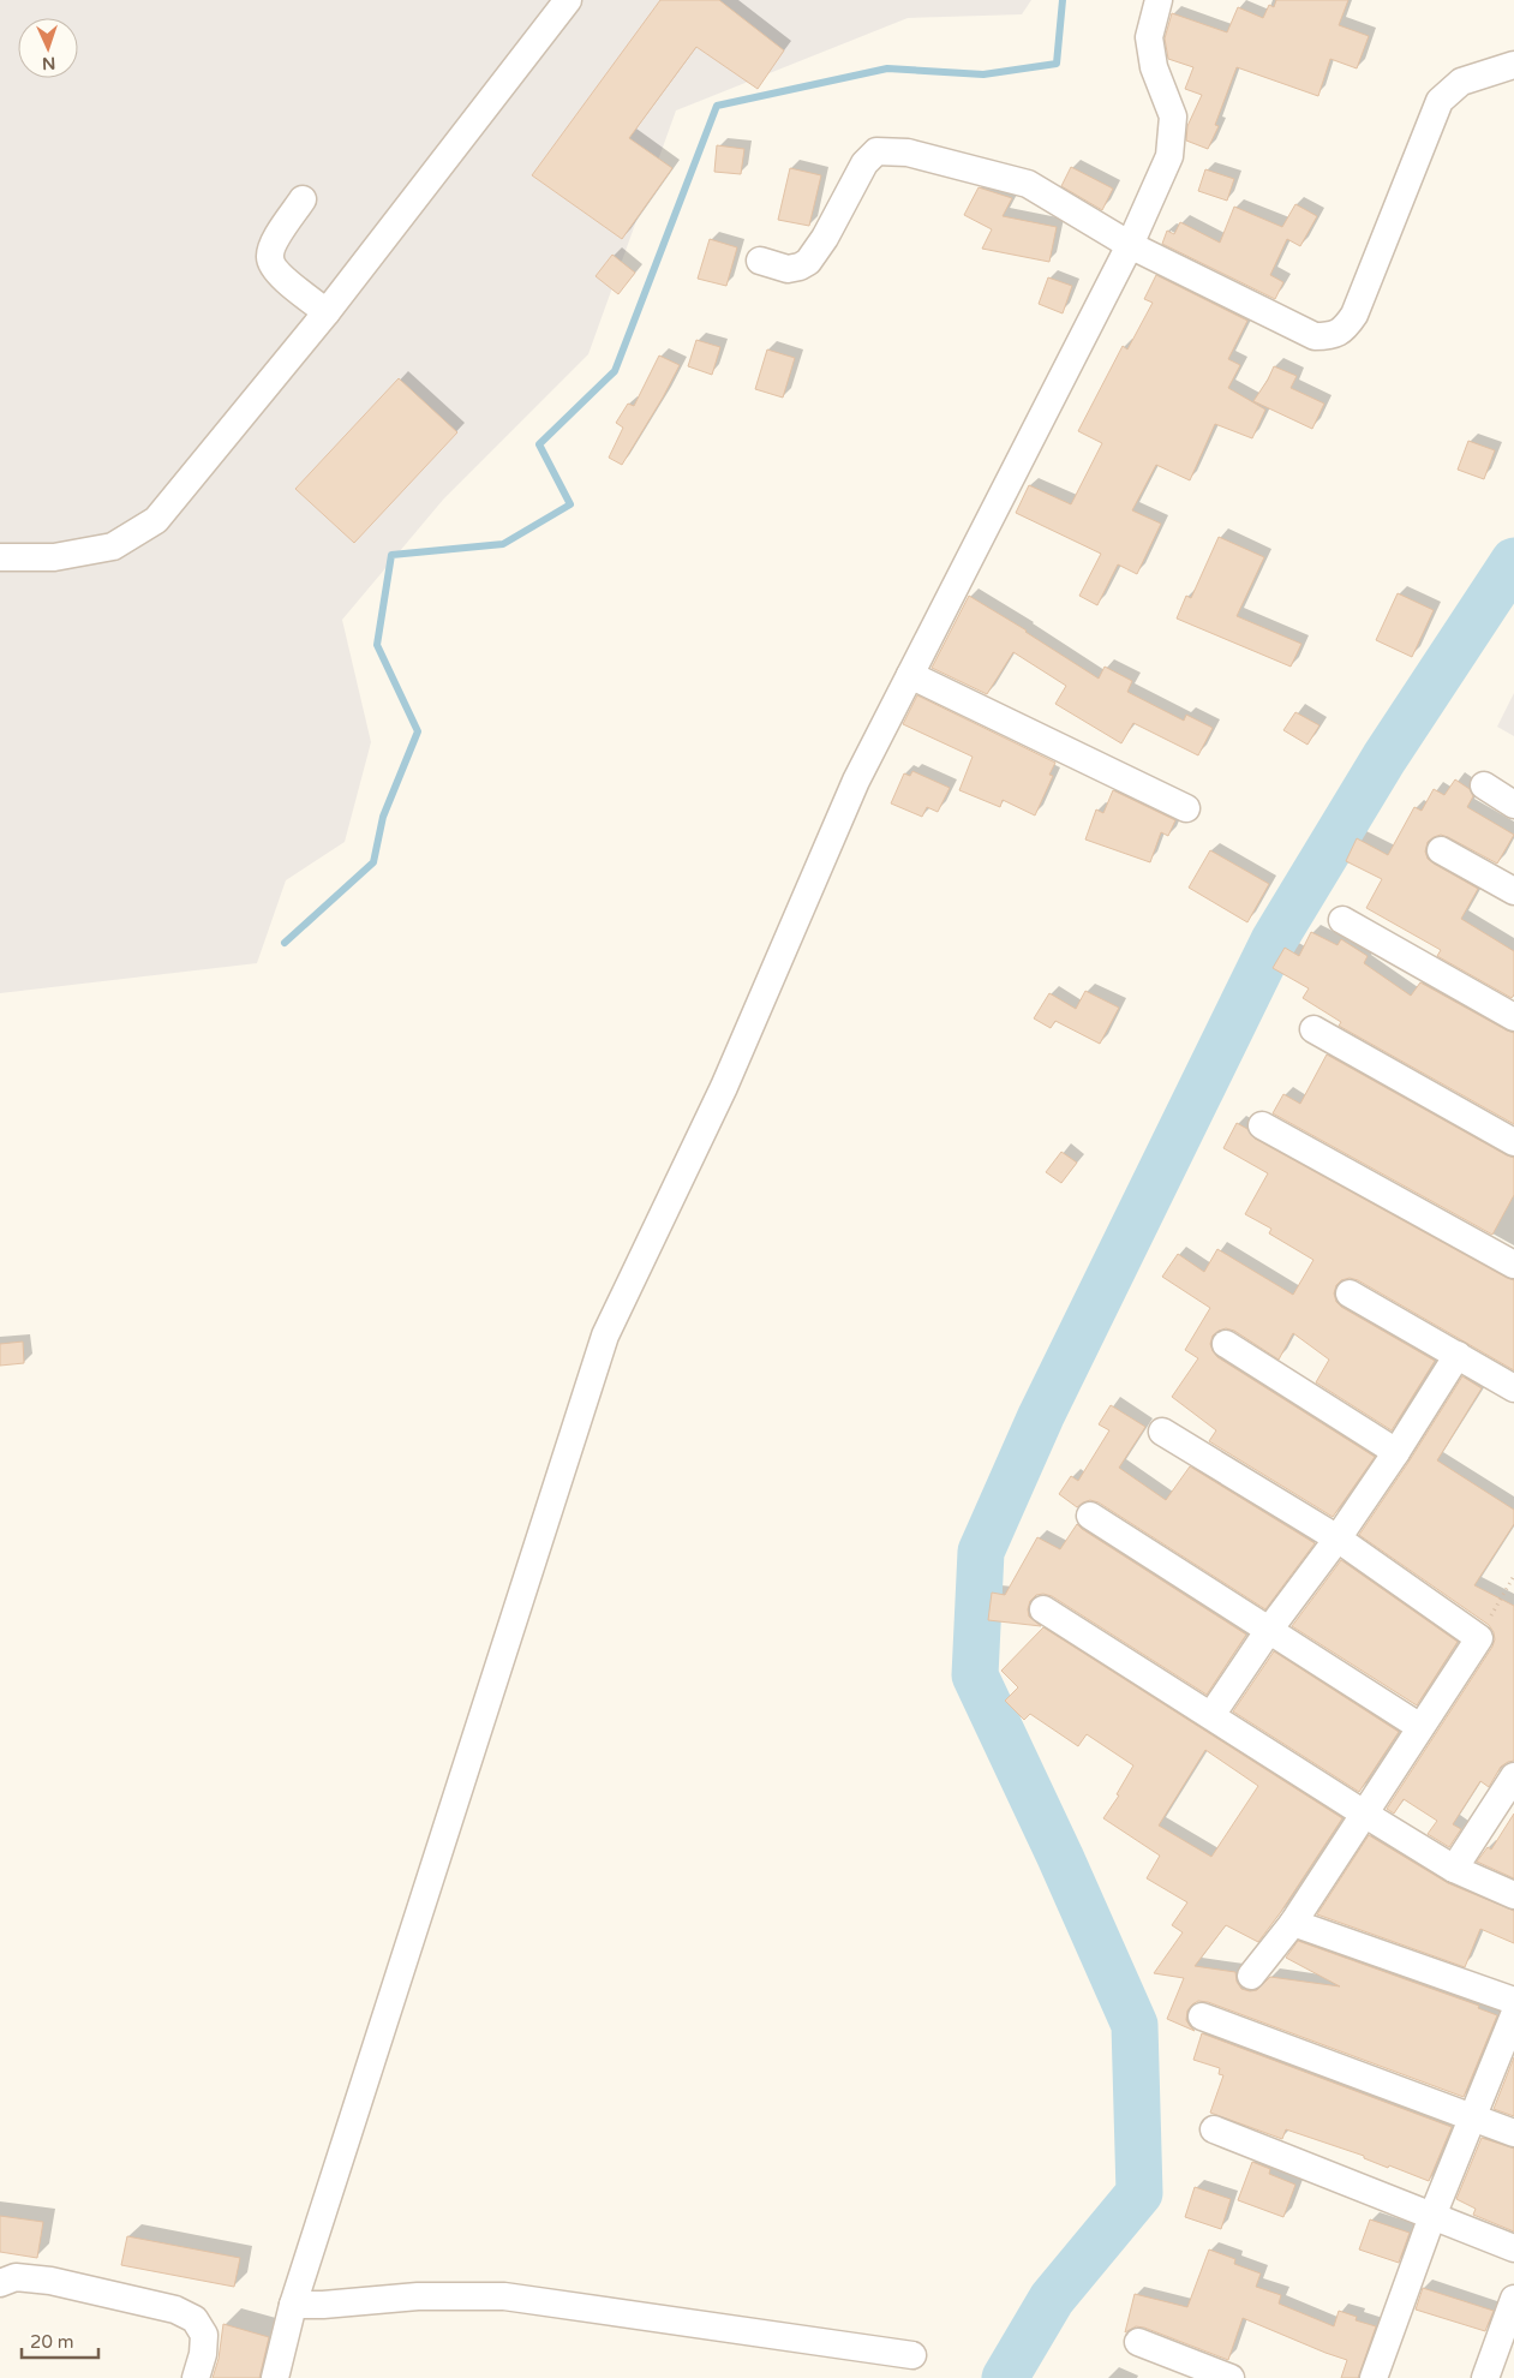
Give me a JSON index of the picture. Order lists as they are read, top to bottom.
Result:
{
  "scale_bar": "20 m",
  "north": "bottom"
}
